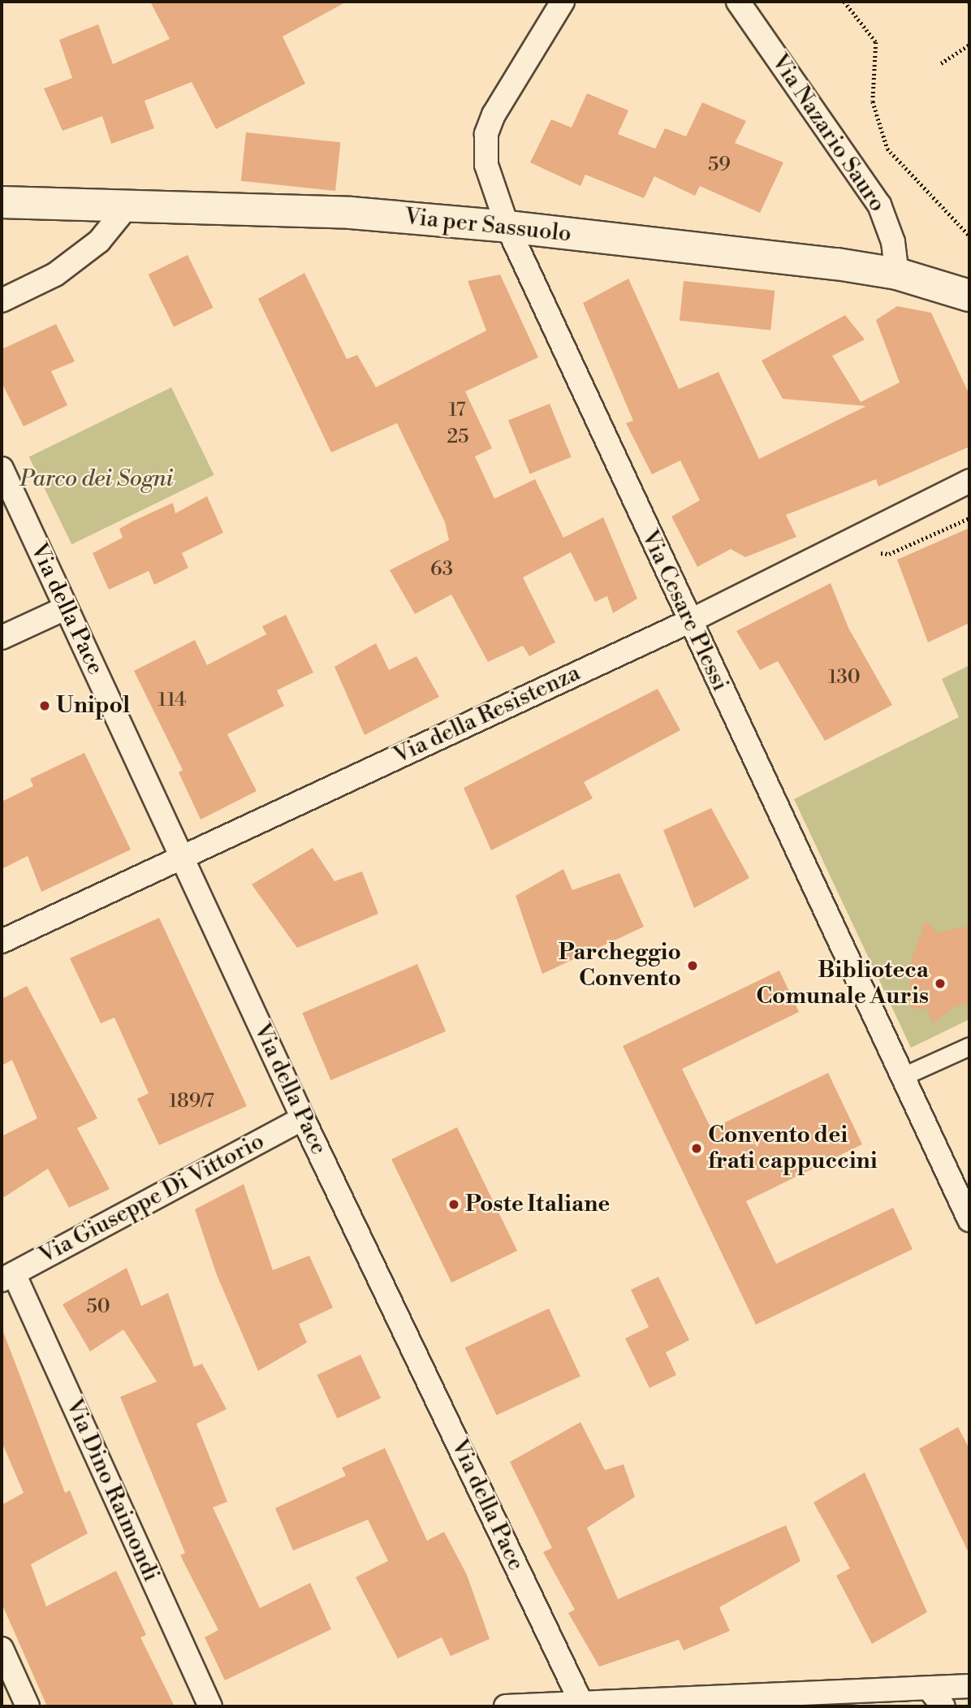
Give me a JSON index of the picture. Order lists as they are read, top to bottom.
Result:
{
  "streets": {
    "main road": ["Via per Sassuolo"],
    "street": [
      "Via Nazario Sauro",
      "Via della Pace",
      "Via Cesare Plessi",
      "Via della Resistenza",
      "Via Giuseppe Di Vittorio",
      "Via Dino Raimondi"
    ]
  },
  "crossings": [
    ["Via Nazario Sauro", "Via per Sassuolo"],
    ["Via per Sassuolo", "Via Cesare Plessi"],
    ["Via della Pace", "Via della Resistenza"],
    ["Via della Pace", "Via Giuseppe Di Vittorio"],
    ["Via Cesare Plessi", "Via della Resistenza"],
    ["Via Giuseppe Di Vittorio", "Via Dino Raimondi"]
  ],
  "parks": ["Parco dei Sogni"],
  "places": [
    "Unipol",
    "Parcheggio Convento",
    "Biblioteca Comunale Auris",
    "Convento dei frati cappuccini",
    "Poste Italiane"
  ],
  "house_numbers": [
    "59",
    "17",
    "25",
    "63",
    "130",
    "114",
    "189/7",
    "50"
  ]
}
